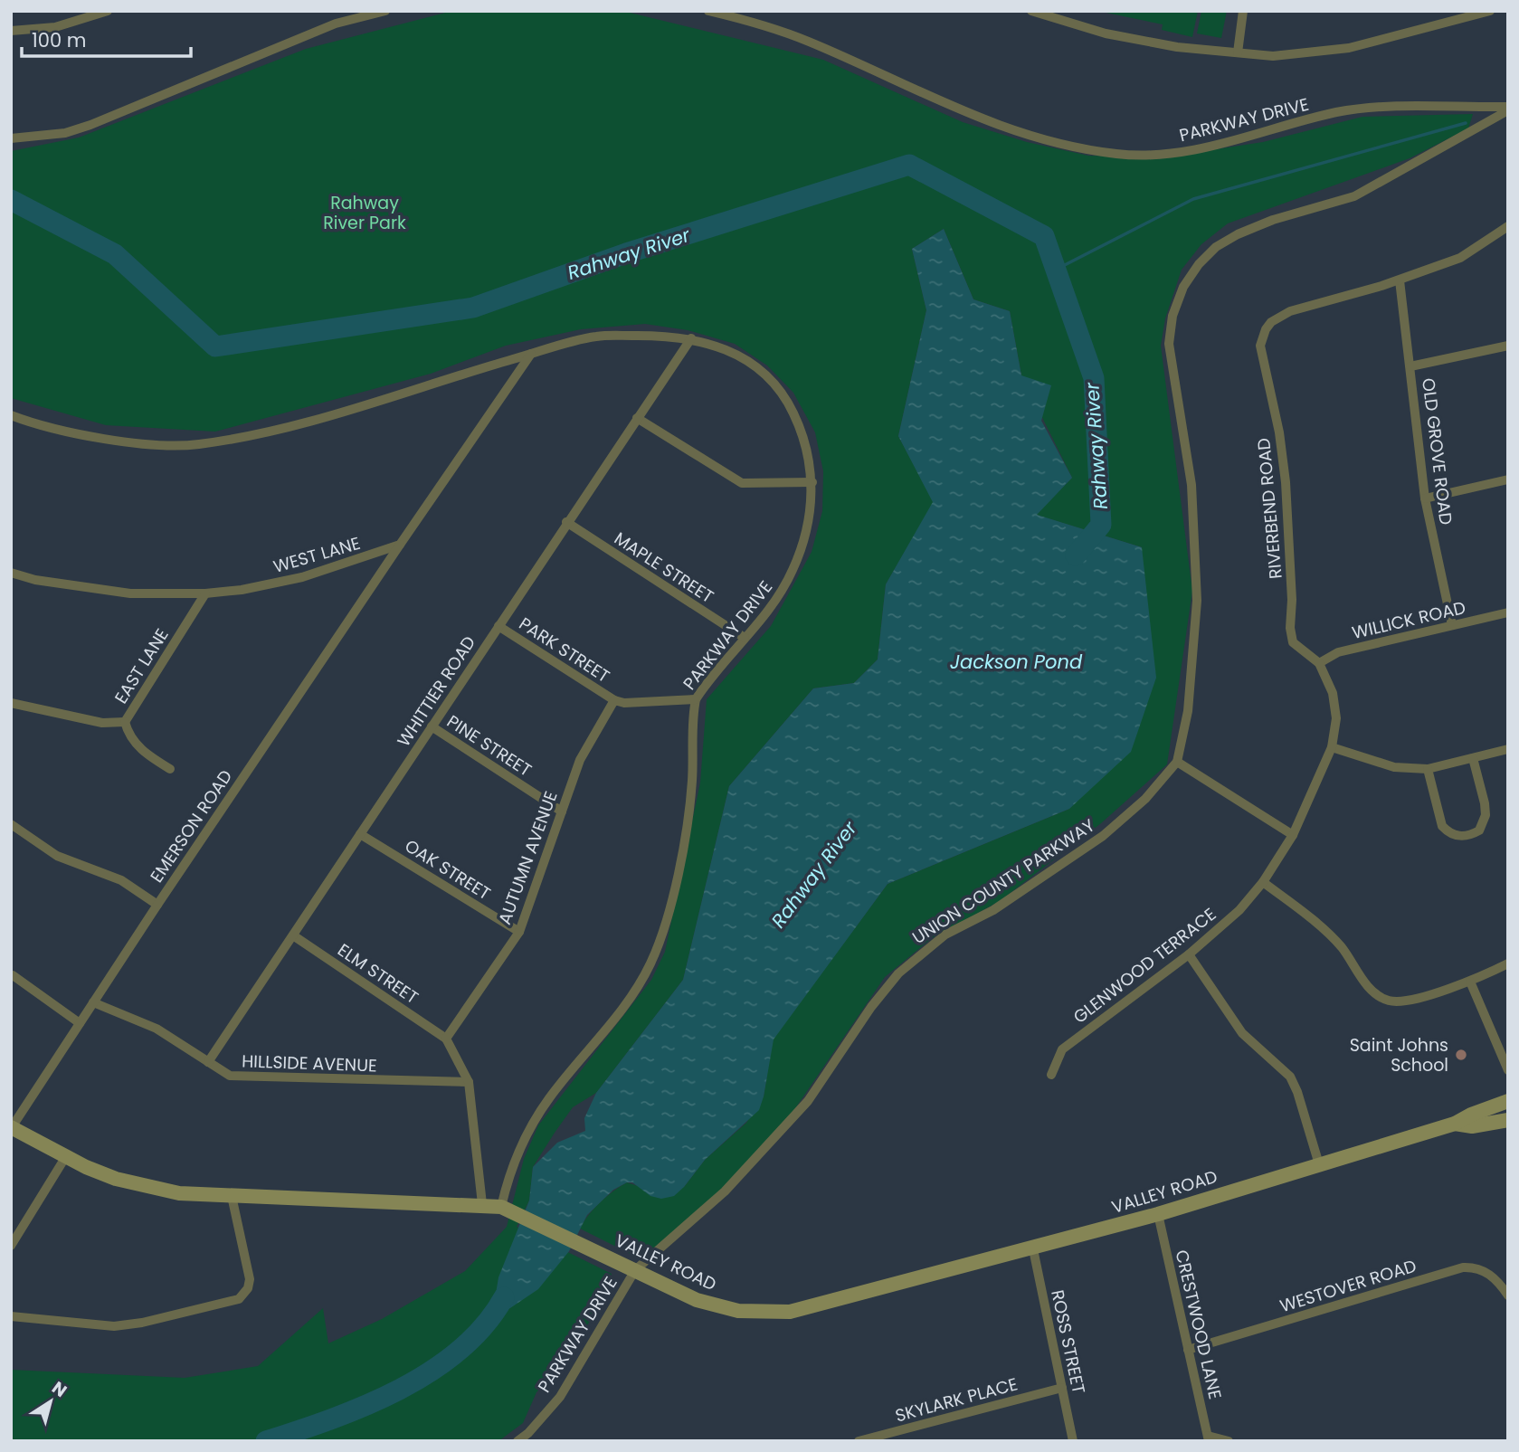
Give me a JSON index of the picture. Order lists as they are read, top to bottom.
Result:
{
  "streets": {
    "street": [
      "PARKWAY DRIVE",
      "OLD GROVE ROAD",
      "RIVERBEND ROAD",
      "WEST LANE",
      "MAPLE STREET",
      "WILLICK ROAD",
      "PARK STREET",
      "EAST LANE",
      "WHITTIER ROAD",
      "PINE STREET",
      "EMERSON ROAD",
      "AUTUMN AVENUE",
      "OAK STREET",
      "UNION COUNTY PARKWAY",
      "GLENWOOD TERRACE",
      "ELM STREET",
      "HILLSIDE AVENUE",
      "VALLEY ROAD",
      "WESTOVER ROAD",
      "CRESTWOOD LANE",
      "ROSS STREET",
      "SKYLARK PLACE"
    ]
  },
  "crossings": [
    ["PARKWAY DRIVE", "MAPLE STREET"],
    ["PARKWAY DRIVE", "WHITTIER ROAD"],
    ["PARKWAY DRIVE", "UNION COUNTY PARKWAY"],
    ["PARKWAY DRIVE", "VALLEY ROAD"],
    ["OLD GROVE ROAD", "RIVERBEND ROAD"],
    ["OLD GROVE ROAD", "WILLICK ROAD"],
    ["RIVERBEND ROAD", "WILLICK ROAD"],
    ["RIVERBEND ROAD", "GLENWOOD TERRACE"],
    ["WEST LANE", "EAST LANE"],
    ["WEST LANE", "EMERSON ROAD"],
    ["MAPLE STREET", "WHITTIER ROAD"],
    ["PARK STREET", "WHITTIER ROAD"],
    ["PARK STREET", "AUTUMN AVENUE"],
    ["WHITTIER ROAD", "PINE STREET"],
    ["WHITTIER ROAD", "OAK STREET"],
    ["WHITTIER ROAD", "ELM STREET"],
    ["WHITTIER ROAD", "HILLSIDE AVENUE"],
    ["PINE STREET", "AUTUMN AVENUE"],
    ["EMERSON ROAD", "HILLSIDE AVENUE"],
    ["EMERSON ROAD", "VALLEY ROAD"],
    ["AUTUMN AVENUE", "OAK STREET"],
    ["AUTUMN AVENUE", "ELM STREET"],
    ["UNION COUNTY PARKWAY", "VALLEY ROAD"],
    ["VALLEY ROAD", "CRESTWOOD LANE"],
    ["VALLEY ROAD", "ROSS STREET"],
    ["WESTOVER ROAD", "CRESTWOOD LANE"],
    ["ROSS STREET", "SKYLARK PLACE"]
  ],
  "water": ["Rahway River", "Jackson Pond"],
  "parks": ["Rahway River Park"],
  "places": ["Saint Johns School"],
  "scale_bar": "100 m",
  "north": "top right"
}
